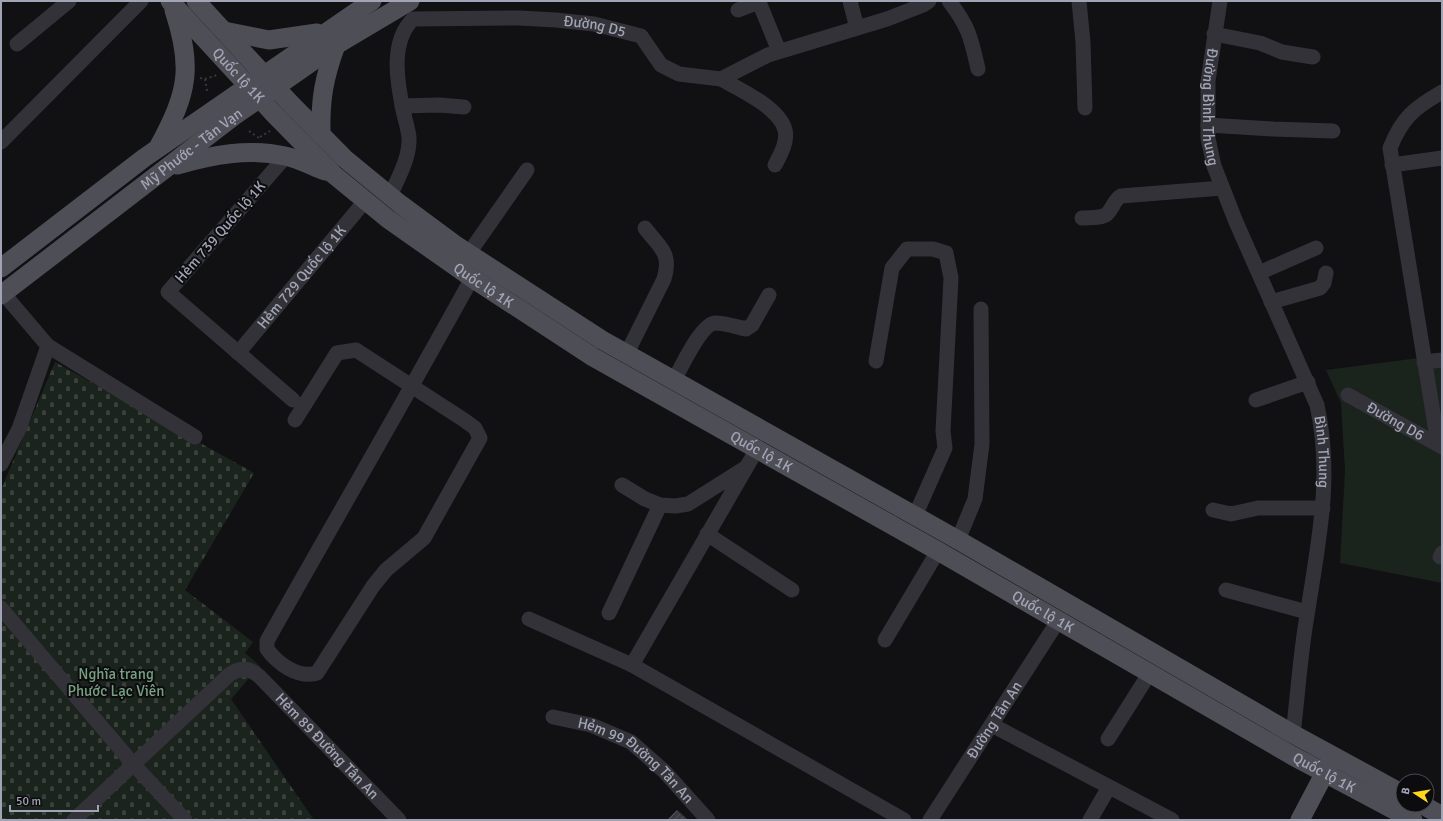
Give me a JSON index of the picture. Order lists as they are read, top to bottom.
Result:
{
  "streets": {
    "main road": ["Quốc lộ 1K", "Mỹ Phước - Tân Vạn"],
    "street": [
      "Đường D5",
      "Đường Bình Thung",
      "Hẻm 739 Quốc lộ 1K",
      "Hẻm 729 Quốc lộ 1K",
      "Đường D6",
      "Bình Thung",
      "Đường Tân An",
      "Hẻm 89 Đường Tân An",
      "Hẻm 99 Đường Tân An"
    ]
  },
  "crossings": [
    ["Đường D5", "Mỹ Phước - Tân Vạn"],
    ["Quốc lộ 1K", "Mỹ Phước - Tân Vạn"],
    ["Quốc lộ 1K", "Hẻm 729 Quốc lộ 1K"],
    ["Quốc lộ 1K", "Bình Thung"],
    ["Quốc lộ 1K", "Đường Tân An"],
    ["Đường Bình Thung", "Bình Thung"],
    ["Hẻm 739 Quốc lộ 1K", "Hẻm 729 Quốc lộ 1K"]
  ],
  "parks": ["Nghĩa trang Phước Lạc Viên"],
  "scale_bar": "50 m",
  "north": "left"
}
